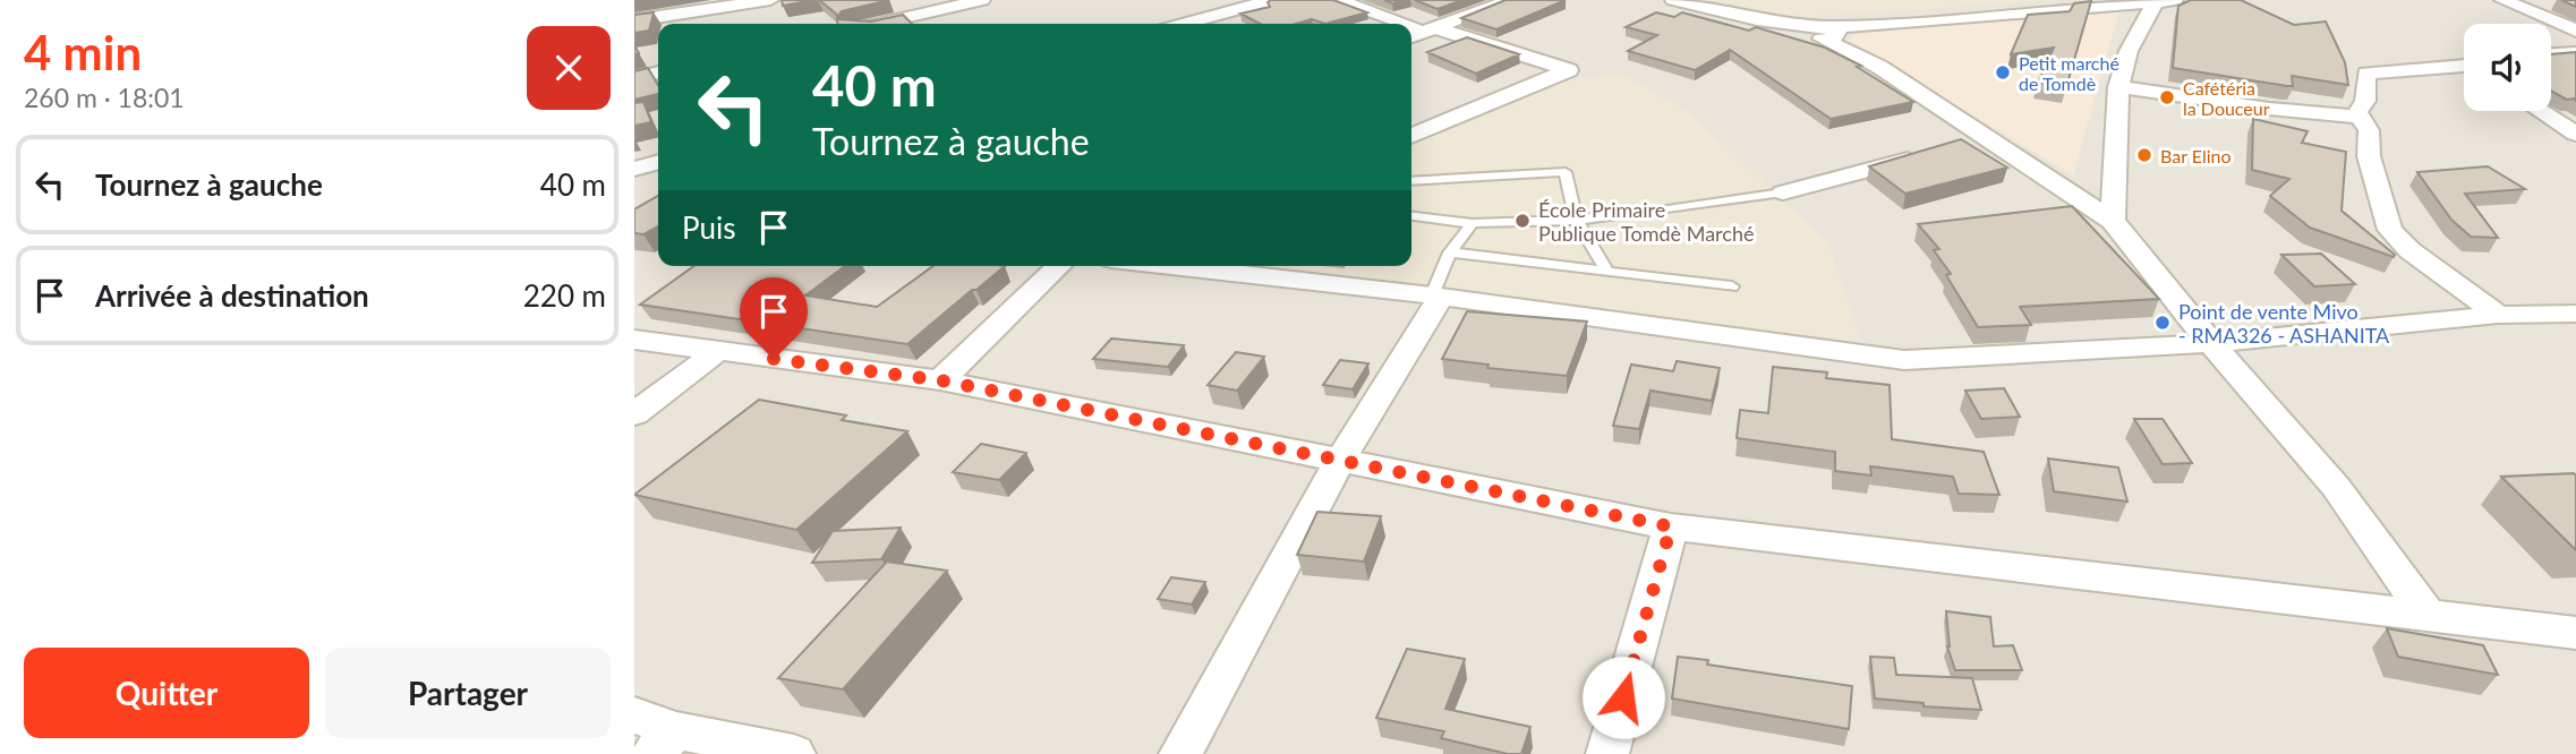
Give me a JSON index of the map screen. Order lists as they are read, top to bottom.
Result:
{
  "places": [
    "Petit marché de Tomdè",
    "Cafétéria la Douceur",
    "Bar Elino",
    "École Primaire Publique Tomdè Marché",
    "Point de vente Mivo - RMA326 - ASHANITA"
  ],
  "page": {
    "heading": ["4 min", "260 m · 18:01"],
    "turn": ["40 m", "Tournez à gauche"],
    "list": [
      {
        "name": "Tournez à gauche",
        "value": "40 m"
      },
      {
        "name": "Arrivée à destination",
        "value": "220 m"
      }
    ],
    "then": "Puis",
    "buttons": ["Quitter", "Partager"]
  }
}
